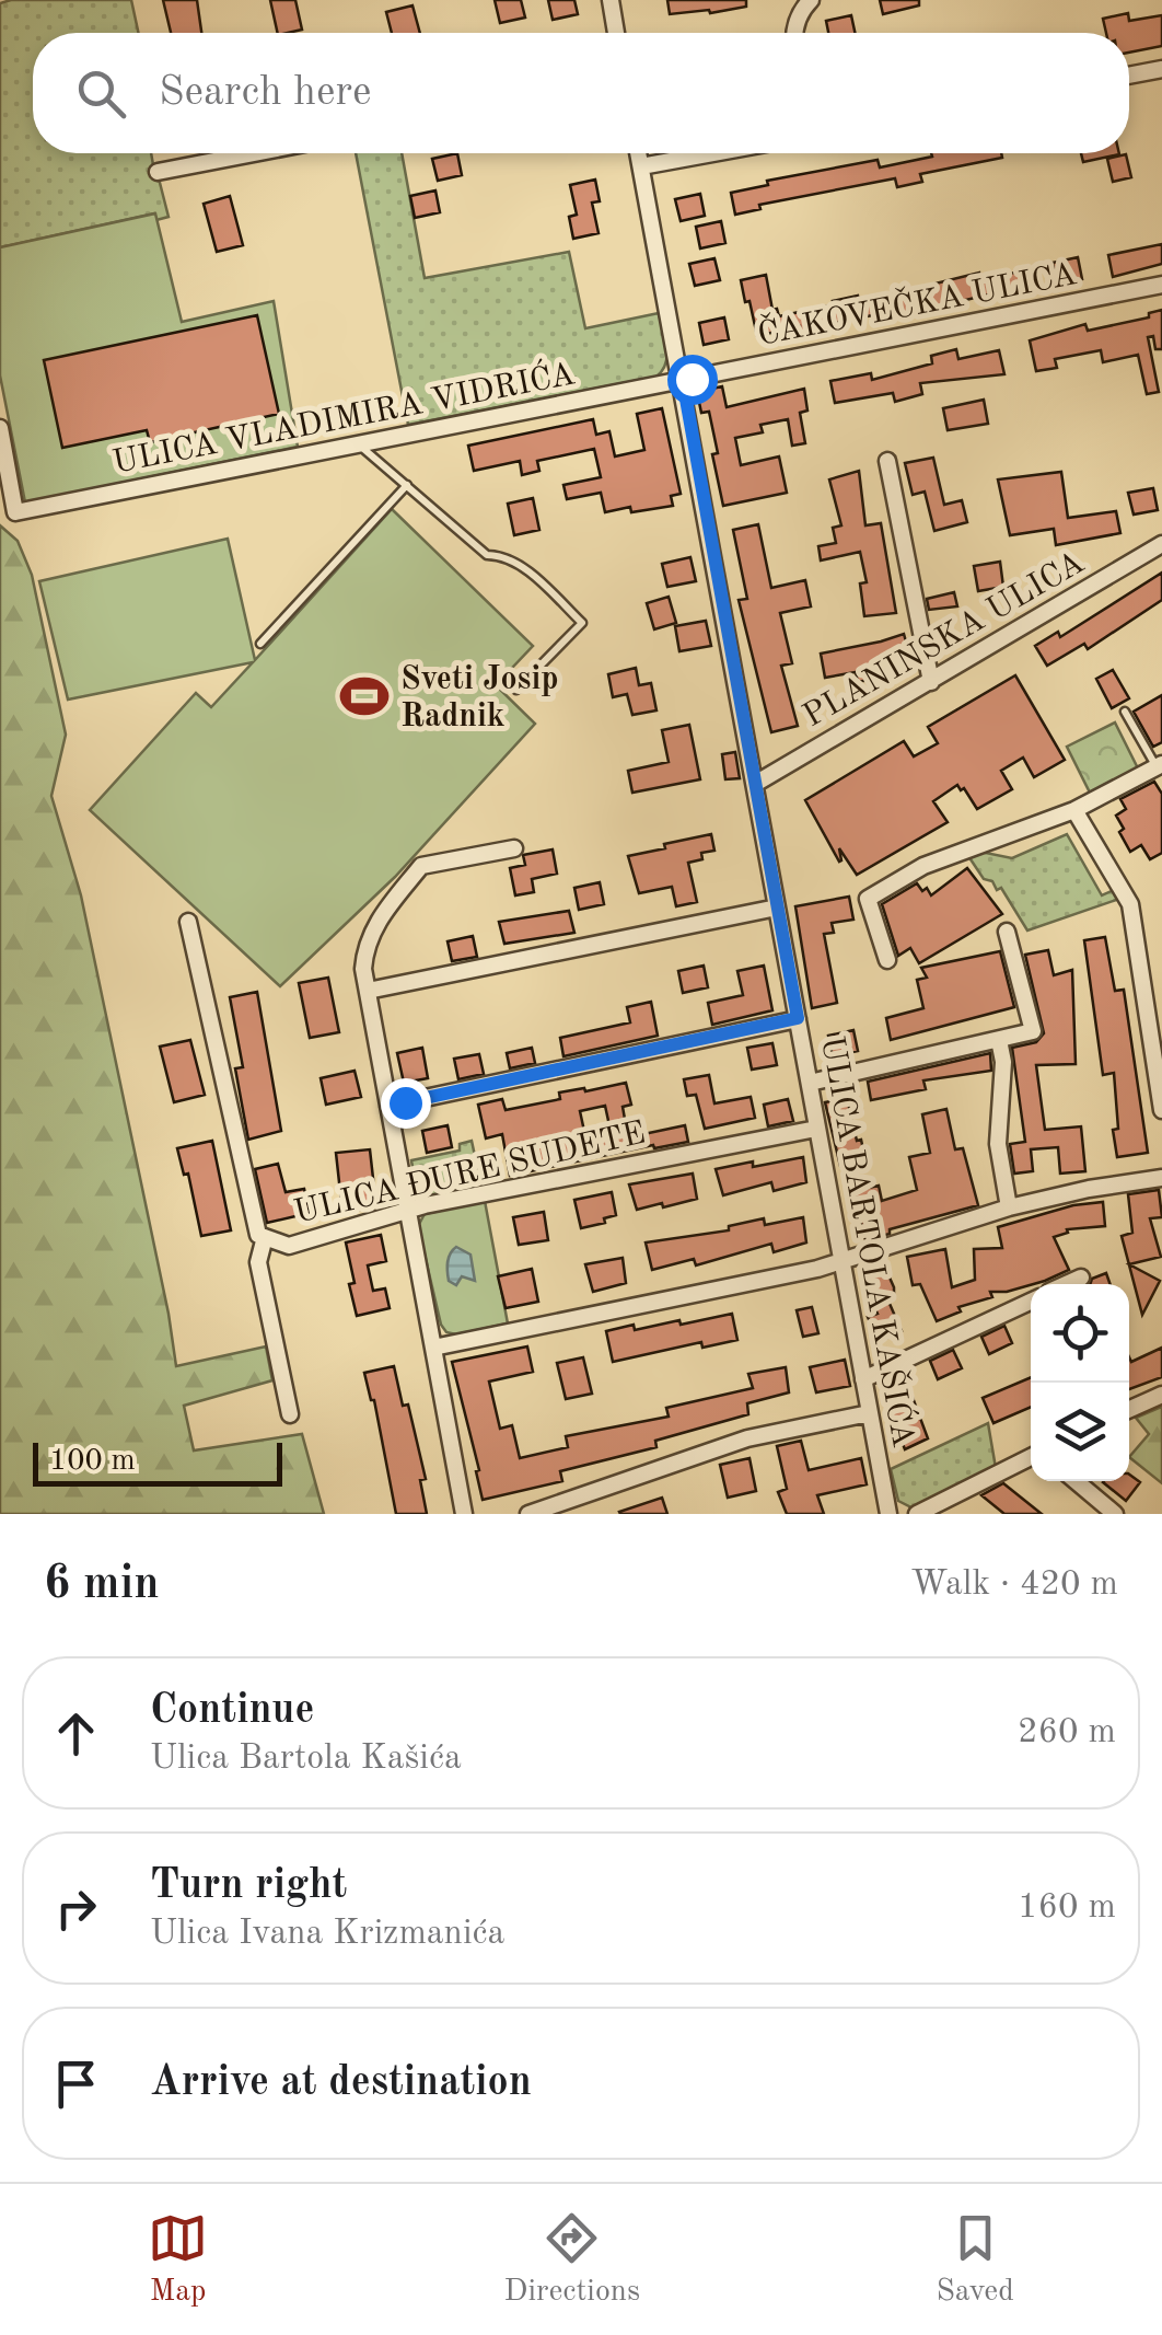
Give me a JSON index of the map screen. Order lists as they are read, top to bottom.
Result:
{
  "streets": {
    "street": [
      "ČAKOVEČKA ULICA",
      "ULICA VLADIMIRA VIDRIĆA",
      "PLANINSKA ULICA",
      "ULICA ĐURE SUDETE",
      "ULICA BARTOLA KAŠIĆA"
    ]
  },
  "crossings": [
    ["ČAKOVEČKA ULICA", "ULICA VLADIMIRA VIDRIĆA"],
    ["ČAKOVEČKA ULICA", "ULICA BARTOLA KAŠIĆA"],
    ["ULICA VLADIMIRA VIDRIĆA", "ULICA BARTOLA KAŠIĆA"],
    ["PLANINSKA ULICA", "ULICA BARTOLA KAŠIĆA"],
    ["ULICA ĐURE SUDETE", "ULICA BARTOLA KAŠIĆA"]
  ],
  "places": {
    "sports": ["Sveti Josip Radnik"]
  },
  "scale_bar": "100 m",
  "page": {
    "search": "Search here",
    "scale": "100 m",
    "heading": ["6 min", "Walk · 420 m"],
    "list": [
      ["Continue", "Ulica Bartola Kašića", "260 m"],
      ["Turn right", "Ulica Ivana Krizmanića", "160 m"],
      "Arrive at destination"
    ],
    "nav": ["Map", "Directions", "Saved"]
  }
}
